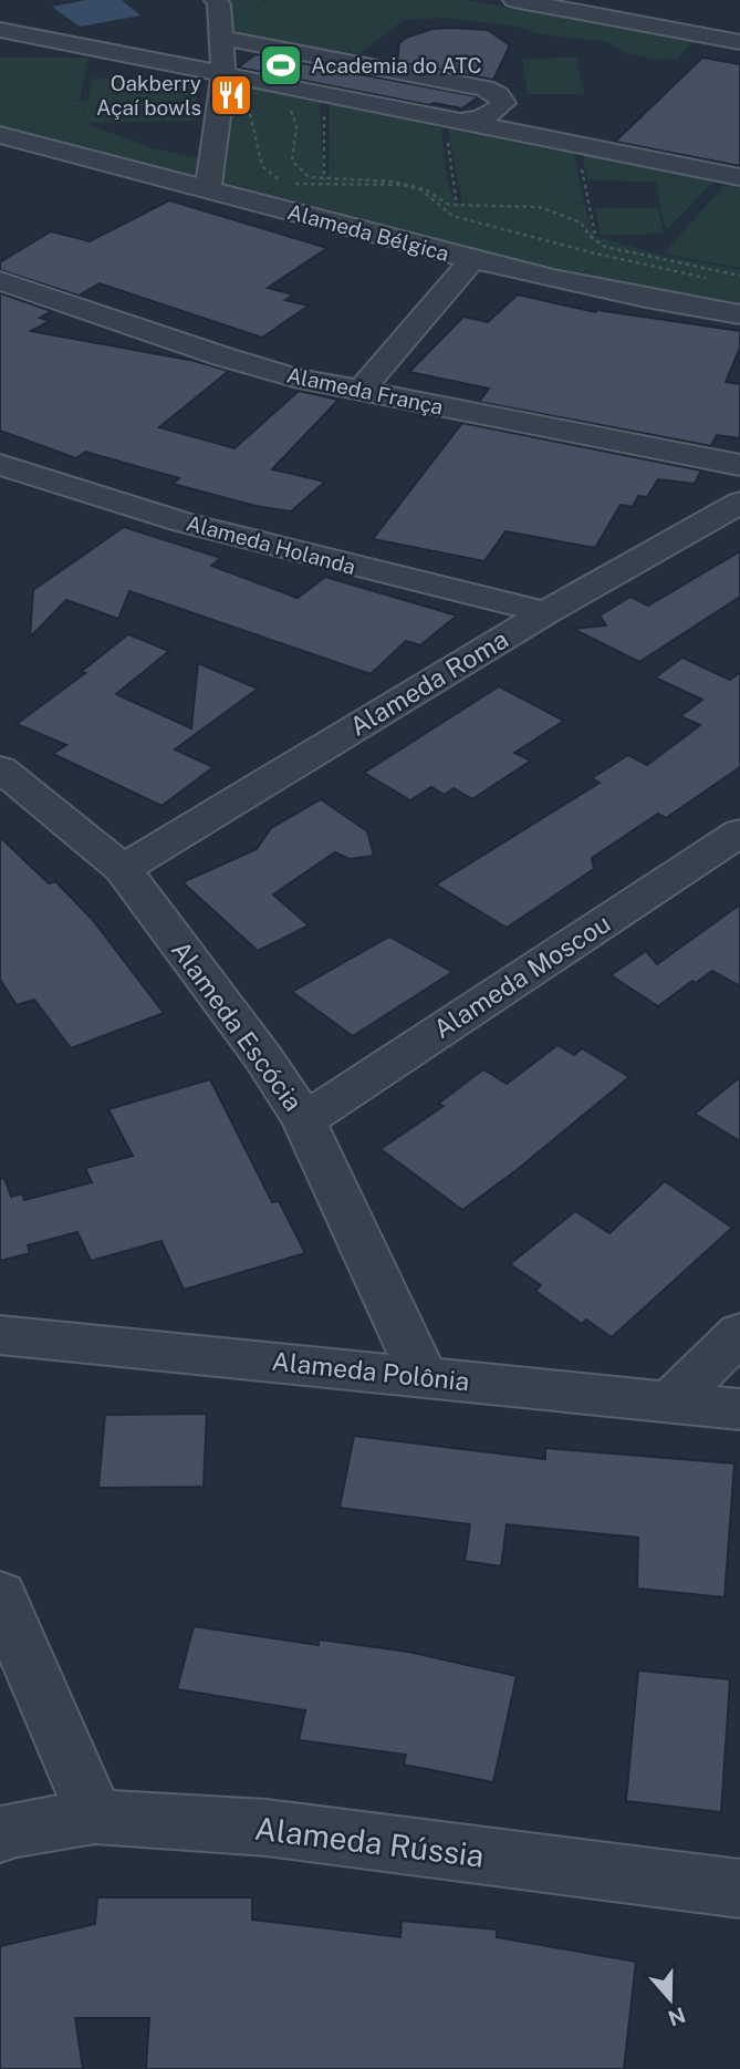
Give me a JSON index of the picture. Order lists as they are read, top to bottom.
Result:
{
  "streets": {
    "street": [
      "Alameda Bélgica",
      "Alameda França",
      "Alameda Holanda",
      "Alameda Roma",
      "Alameda Moscou",
      "Alameda Escócia",
      "Alameda Polônia",
      "Alameda Rússia"
    ]
  },
  "crossings": [
    ["Alameda Holanda", "Alameda Roma"],
    ["Alameda Roma", "Alameda Escócia"],
    ["Alameda Moscou", "Alameda Escócia"],
    ["Alameda Escócia", "Alameda Polônia"]
  ],
  "places": {
    "sports": ["Academia do ATC"],
    "restaurant": ["Oakberry Açaí bowls"]
  },
  "north": "bottom"
}
